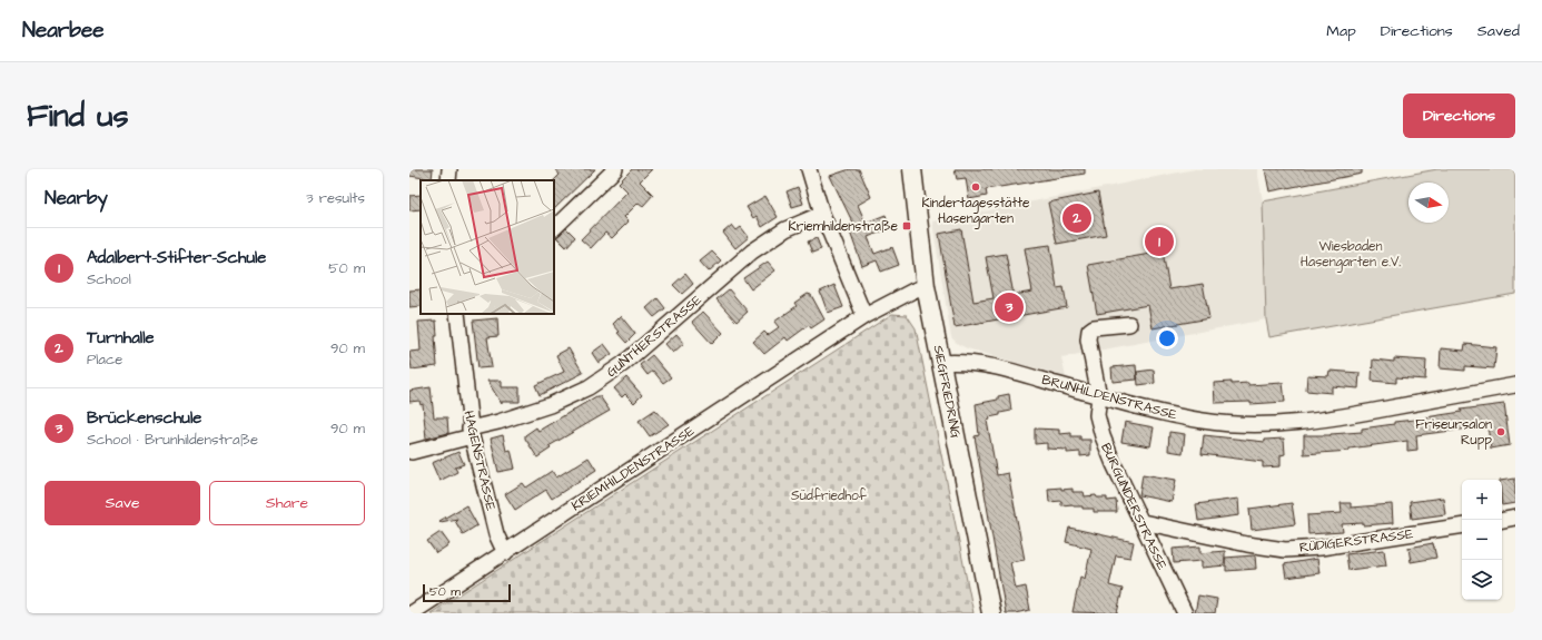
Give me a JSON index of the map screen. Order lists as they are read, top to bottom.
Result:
{
  "streets": {
    "main road": ["SIEGFRIEDRING"],
    "street": [
      "GUNTHERSTRASSE",
      "BRUNHILDENSTRASSE",
      "HAGENSTRASSE",
      "KRIEMHILDENSTRASSE",
      "BURGUNDERSTRASSE",
      "RÜDIGERSTRASSE"
    ]
  },
  "crossings": [
    ["GUNTHERSTRASSE", "HAGENSTRASSE"],
    ["SIEGFRIEDRING", "BRUNHILDENSTRASSE"],
    ["SIEGFRIEDRING", "KRIEMHILDENSTRASSE"],
    ["BRUNHILDENSTRASSE", "BURGUNDERSTRASSE"],
    ["HAGENSTRASSE", "KRIEMHILDENSTRASSE"],
    ["BURGUNDERSTRASSE", "RÜDIGERSTRASSE"]
  ],
  "parks": ["Wiesbaden Hasengarten e.V.", "Südfriedhof"],
  "places": {
    "other": ["Kindertagesstätte Hasengarten", "Friseursalon Rupp"],
    "transit": ["Kriemhildenstraße"]
  },
  "scale_bar": "50 m",
  "north": "right",
  "page": {
    "header": "Nearbee",
    "nav": ["Map", "Directions", "Saved"],
    "buttons": [
      "Directions",
      ["Save", "Share"]
    ],
    "title": "Find us",
    "heading": ["Nearby", "3 results"],
    "pins": ["2", "1", "3"],
    "list": [
      {
        "mark": "1",
        "name": "Adalbert-Stifter-Schule",
        "note": "School",
        "value": "50 m"
      },
      {
        "mark": "2",
        "name": "Turnhalle",
        "note": "Place",
        "value": "90 m"
      },
      {
        "mark": "3",
        "name": "Brückenschule",
        "note": "School · Brunhildenstraße",
        "value": "90 m"
      }
    ],
    "map_buttons": ["+", "−"],
    "scale": "50 m"
  }
}
